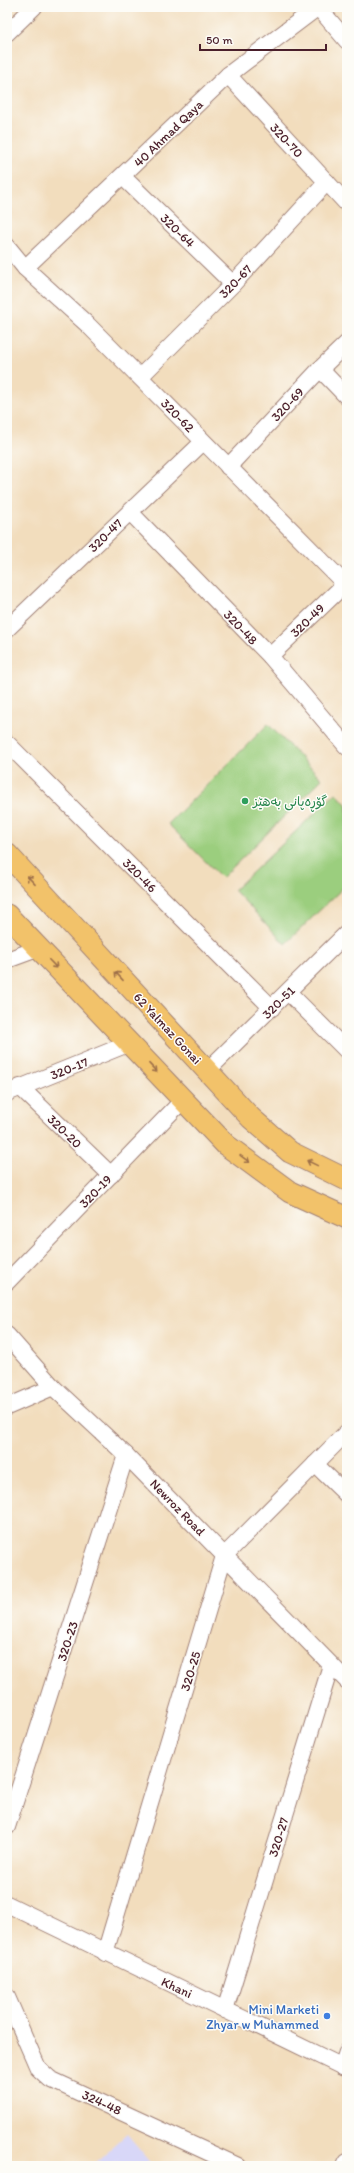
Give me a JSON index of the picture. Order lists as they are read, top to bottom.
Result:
{
  "streets": {
    "main road": ["62 Yalmaz Gonai"],
    "street": [
      "40 Ahmad Qaya",
      "320-70",
      "320-64",
      "320-67",
      "320-69",
      "320-62",
      "320-47",
      "320-49",
      "320-48",
      "320-46",
      "320-51",
      "320-17",
      "320-20",
      "320-19",
      "Newroz Road",
      "320-23",
      "320-25",
      "320-27",
      "Khani",
      "324-48"
    ]
  },
  "crossings": [
    ["40 Ahmad Qaya", "320-70"],
    ["40 Ahmad Qaya", "320-64"],
    ["40 Ahmad Qaya", "320-62"],
    ["320-70", "320-67"],
    ["320-64", "320-67"],
    ["320-67", "320-62"],
    ["320-69", "320-62"],
    ["320-62", "320-47"],
    ["320-62", "320-49"],
    ["320-47", "320-48"],
    ["320-49", "320-48"],
    ["320-46", "320-51"],
    ["320-51", "62 Yalmaz Gonai"],
    ["320-17", "320-20"],
    ["320-20", "320-19"],
    ["Newroz Road", "320-23"],
    ["Newroz Road", "320-25"],
    ["Newroz Road", "320-27"],
    ["320-25", "Khani"],
    ["320-27", "Khani"]
  ],
  "places": ["گۆڕەپانی بەهێز", "Mini Marketi Zhyar w Muhammed"],
  "scale_bar": "50 m"
}
